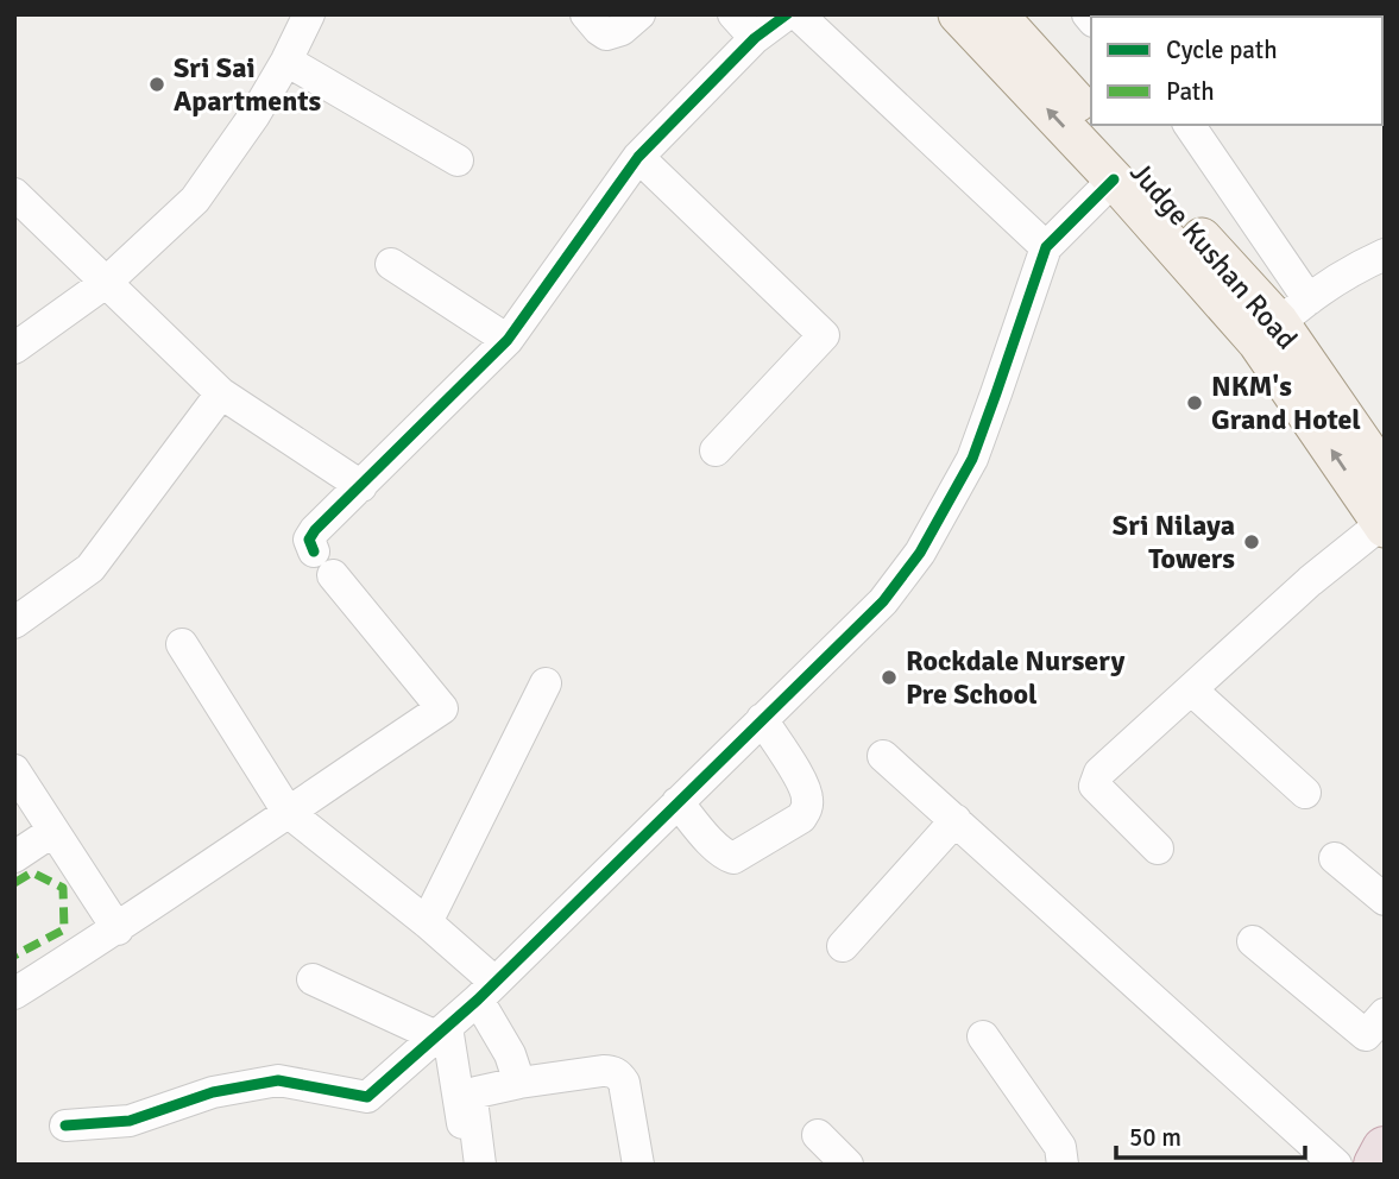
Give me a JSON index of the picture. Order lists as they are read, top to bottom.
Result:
{
  "streets": {
    "main road": ["Judge Kushan Road"]
  },
  "places": [
    "Sri Sai Apartments",
    "NKM's Grand Hotel",
    "Sri Nilaya Towers",
    "Rockdale Nursery Pre School"
  ],
  "legend": ["Cycle path", "Path"],
  "scale_bar": "50 m"
}
